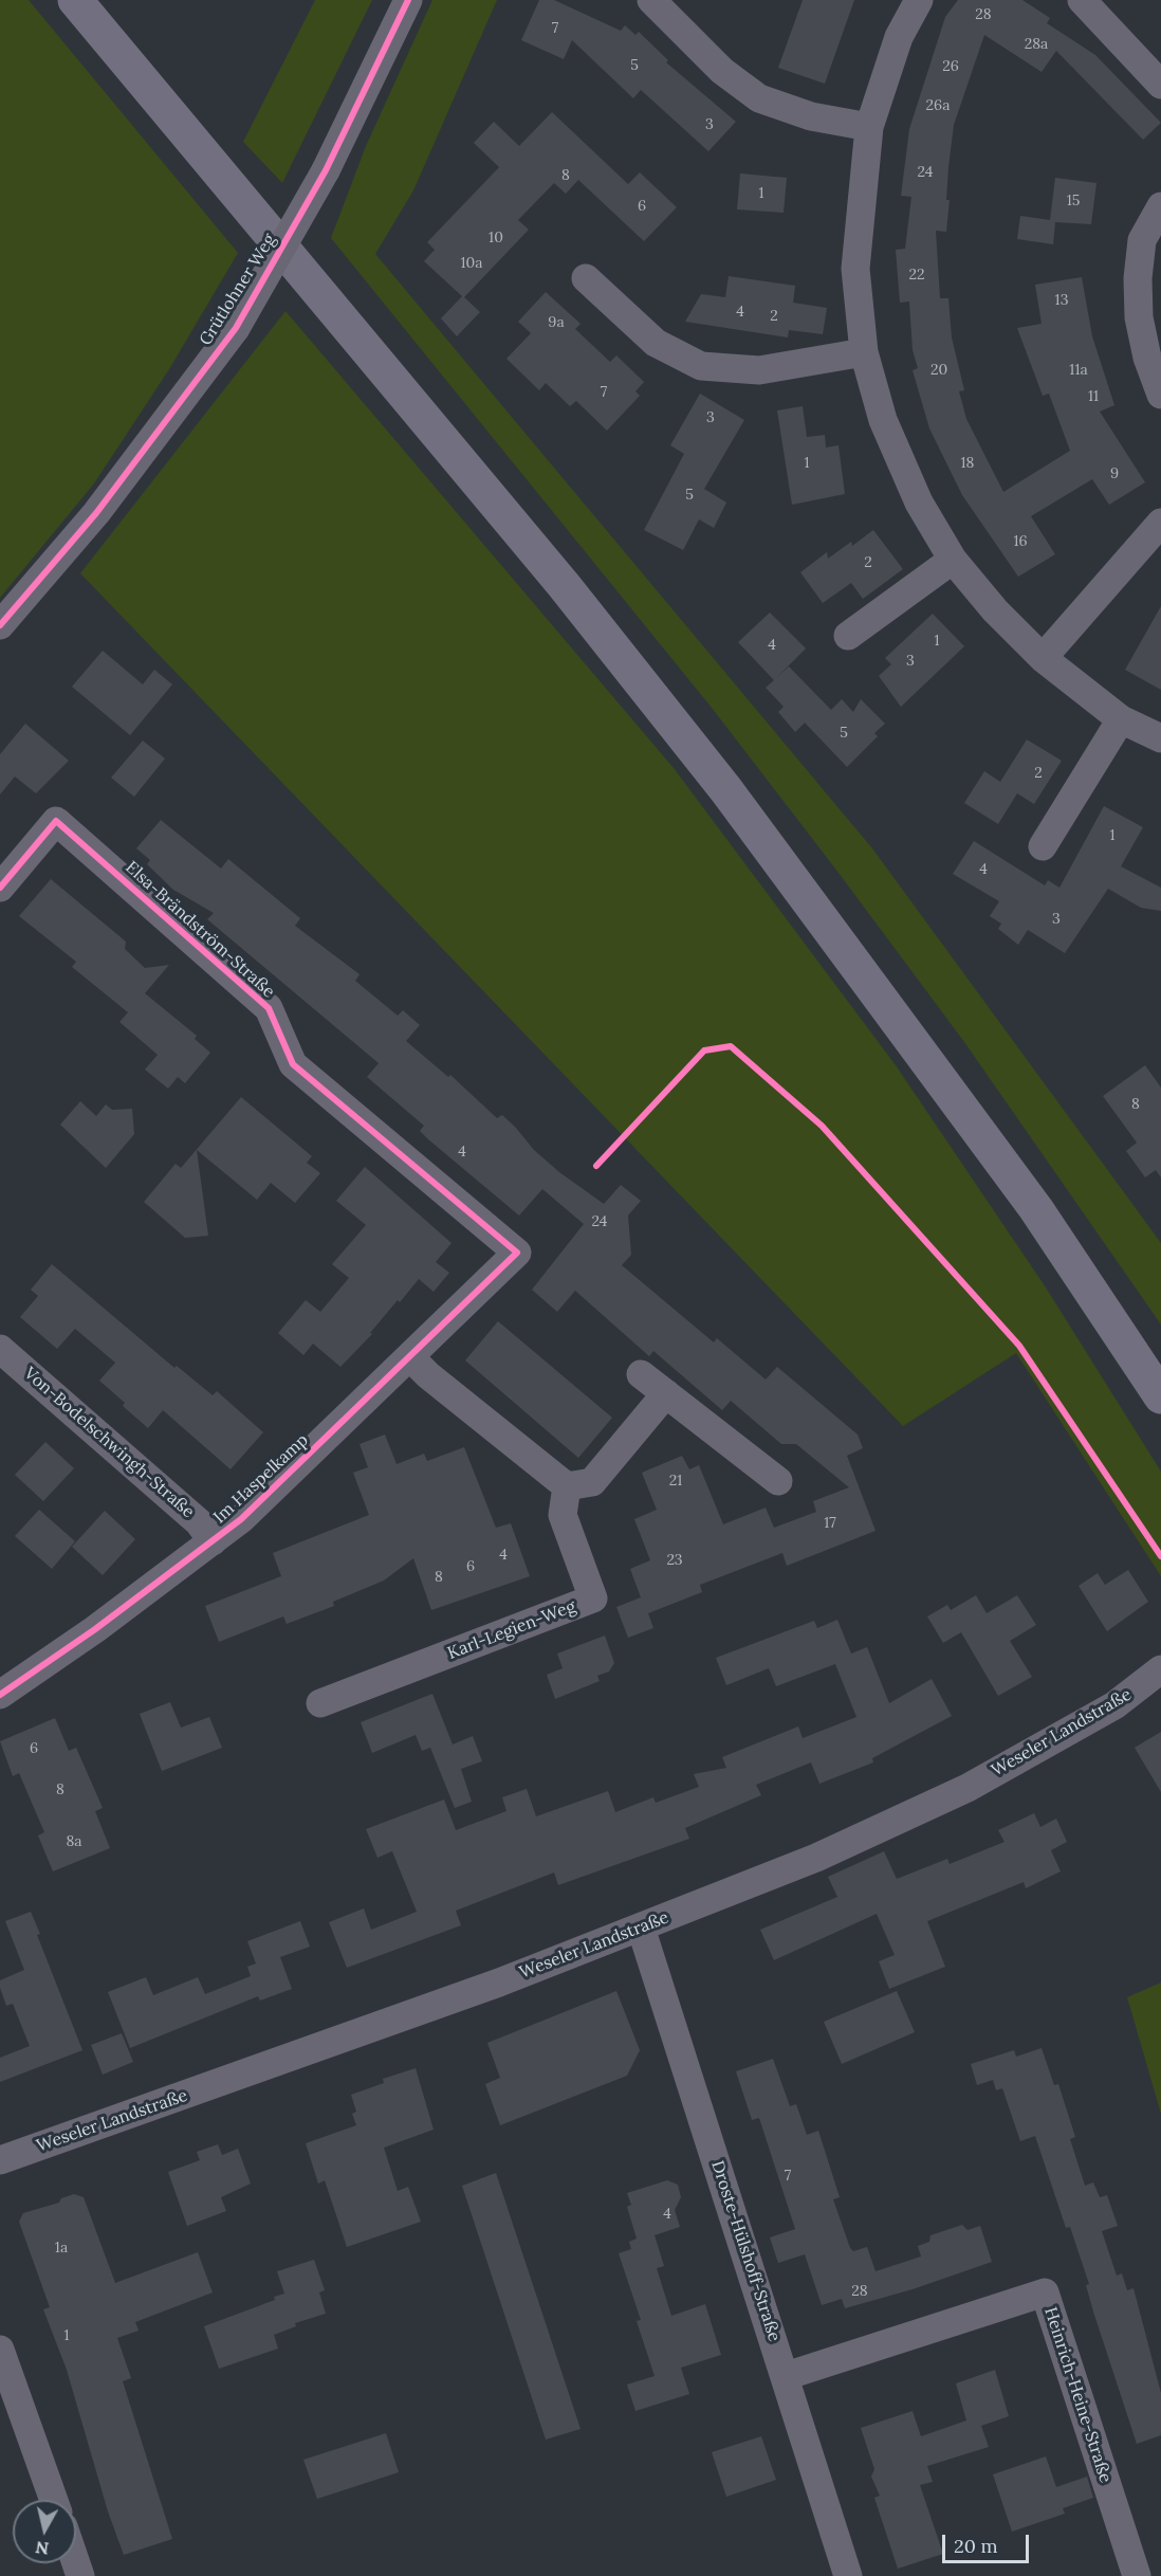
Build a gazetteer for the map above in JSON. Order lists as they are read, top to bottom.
{
  "streets": {
    "street": [
      "Grütlohner Weg",
      "Elsa-Brändström-Straße",
      "Von-Bodelschwingh-Straße",
      "Im Haspelkamp",
      "Karl-Legien-Weg",
      "Weseler Landstraße",
      "Droste-Hülshoff-Straße",
      "Heinrich-Heine-Straße"
    ]
  },
  "crossings": [
    ["Elsa-Brändström-Straße", "Im Haspelkamp"],
    ["Von-Bodelschwingh-Straße", "Im Haspelkamp"],
    ["Weseler Landstraße", "Droste-Hülshoff-Straße"],
    ["Droste-Hülshoff-Straße", "Heinrich-Heine-Straße"]
  ],
  "house_numbers": [
    "28",
    "7",
    "28a",
    "5",
    "26",
    "26a",
    "3",
    "24",
    "8",
    "1",
    "15",
    "6",
    "10",
    "10a",
    "22",
    "13",
    "4",
    "2",
    "9a",
    "20",
    "11a",
    "7",
    "11",
    "3",
    "1",
    "18",
    "9",
    "5",
    "16",
    "2",
    "1",
    "4",
    "3",
    "5",
    "2",
    "1",
    "4",
    "3",
    "8",
    "4",
    "24",
    "21",
    "17",
    "4",
    "23",
    "6",
    "8",
    "6",
    "8",
    "8a",
    "7",
    "4",
    "1a",
    "28",
    "1"
  ],
  "scale_bar": "20 m",
  "north": "bottom"
}
